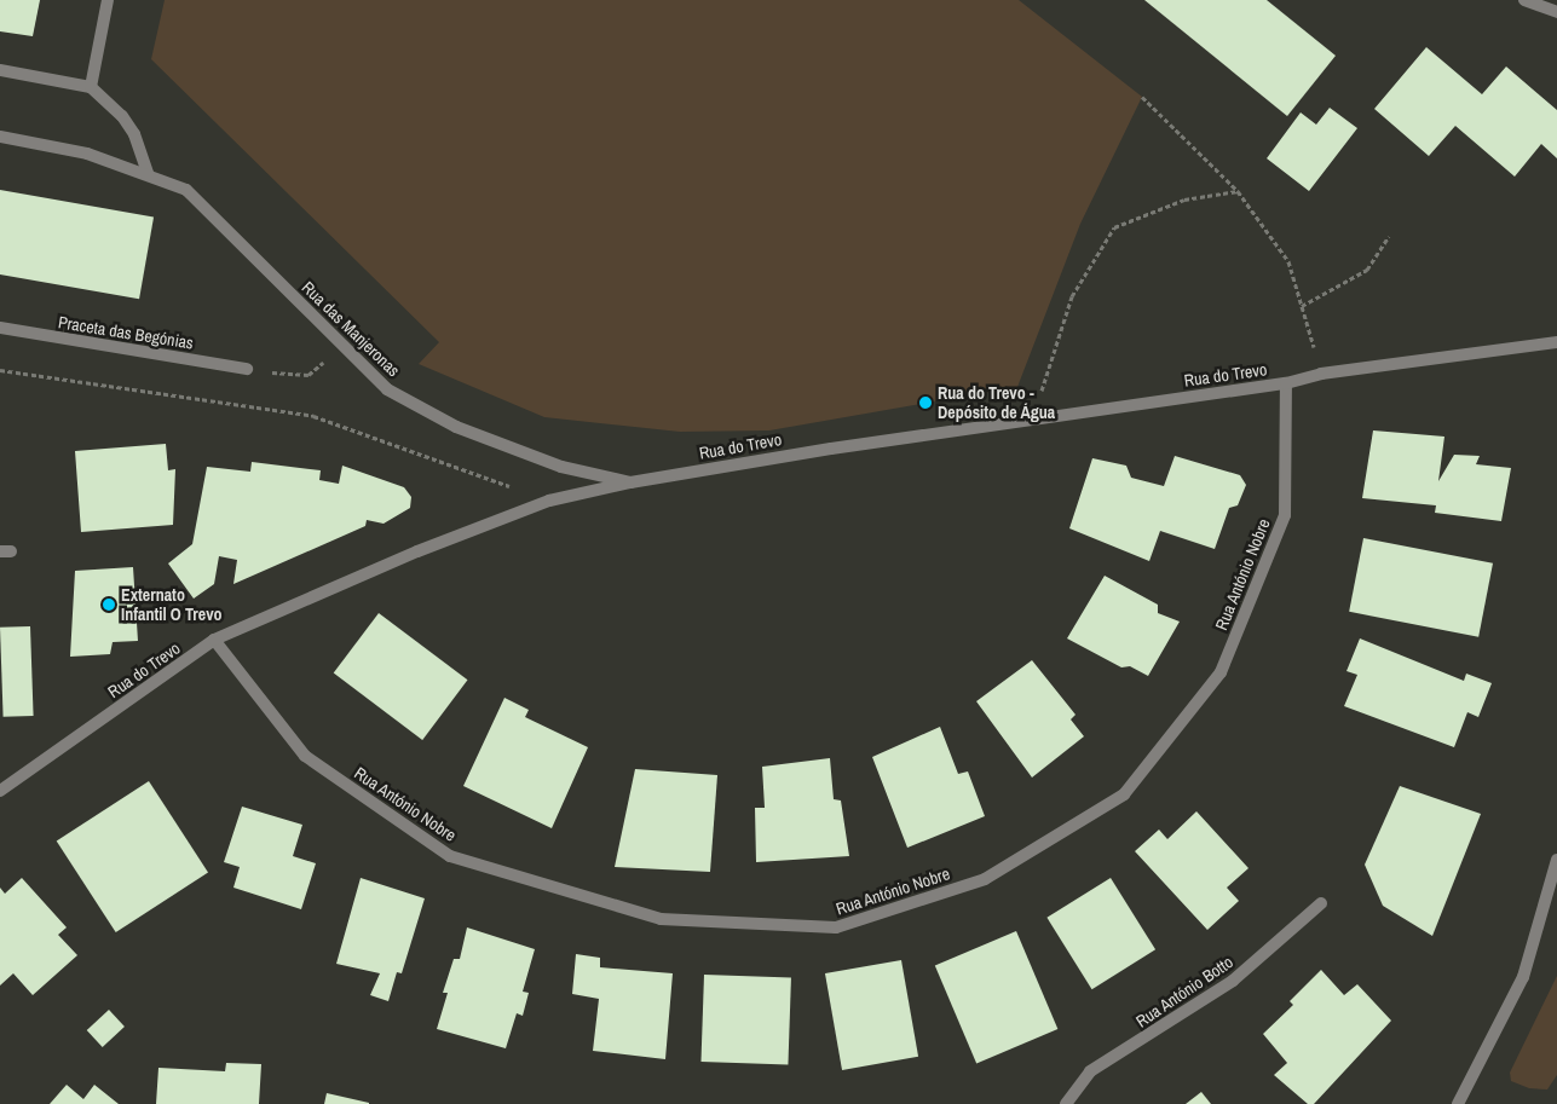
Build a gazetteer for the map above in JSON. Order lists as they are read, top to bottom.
{
  "streets": {
    "street": [
      "Rua das Manjeronas",
      "Praceta das Begónias",
      "Rua do Trevo",
      "Rua António Nobre",
      "Rua António Botto"
    ]
  },
  "crossings": [
    ["Rua das Manjeronas", "Rua do Trevo"],
    ["Rua do Trevo", "Rua António Nobre"]
  ],
  "places": ["Rua do Trevo - Depósito de Água", "Externato Infantil O Trevo"]
}
